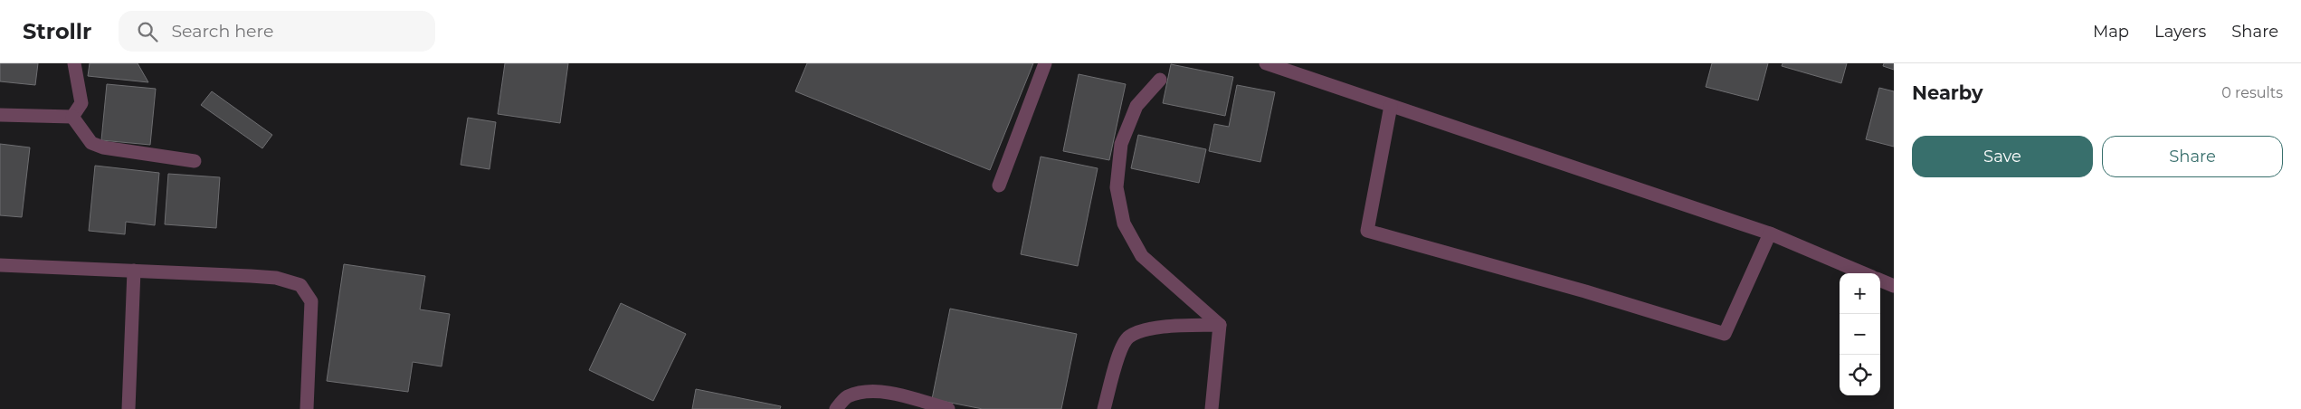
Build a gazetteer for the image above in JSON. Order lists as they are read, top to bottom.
{
  "page": {
    "header": "Strollr",
    "search": "Search here",
    "nav": ["Map", "Layers", "Share"],
    "heading": ["Nearby", "0 results"],
    "buttons": ["Save", "Share"],
    "map_buttons": ["+", "−"]
  }
}
